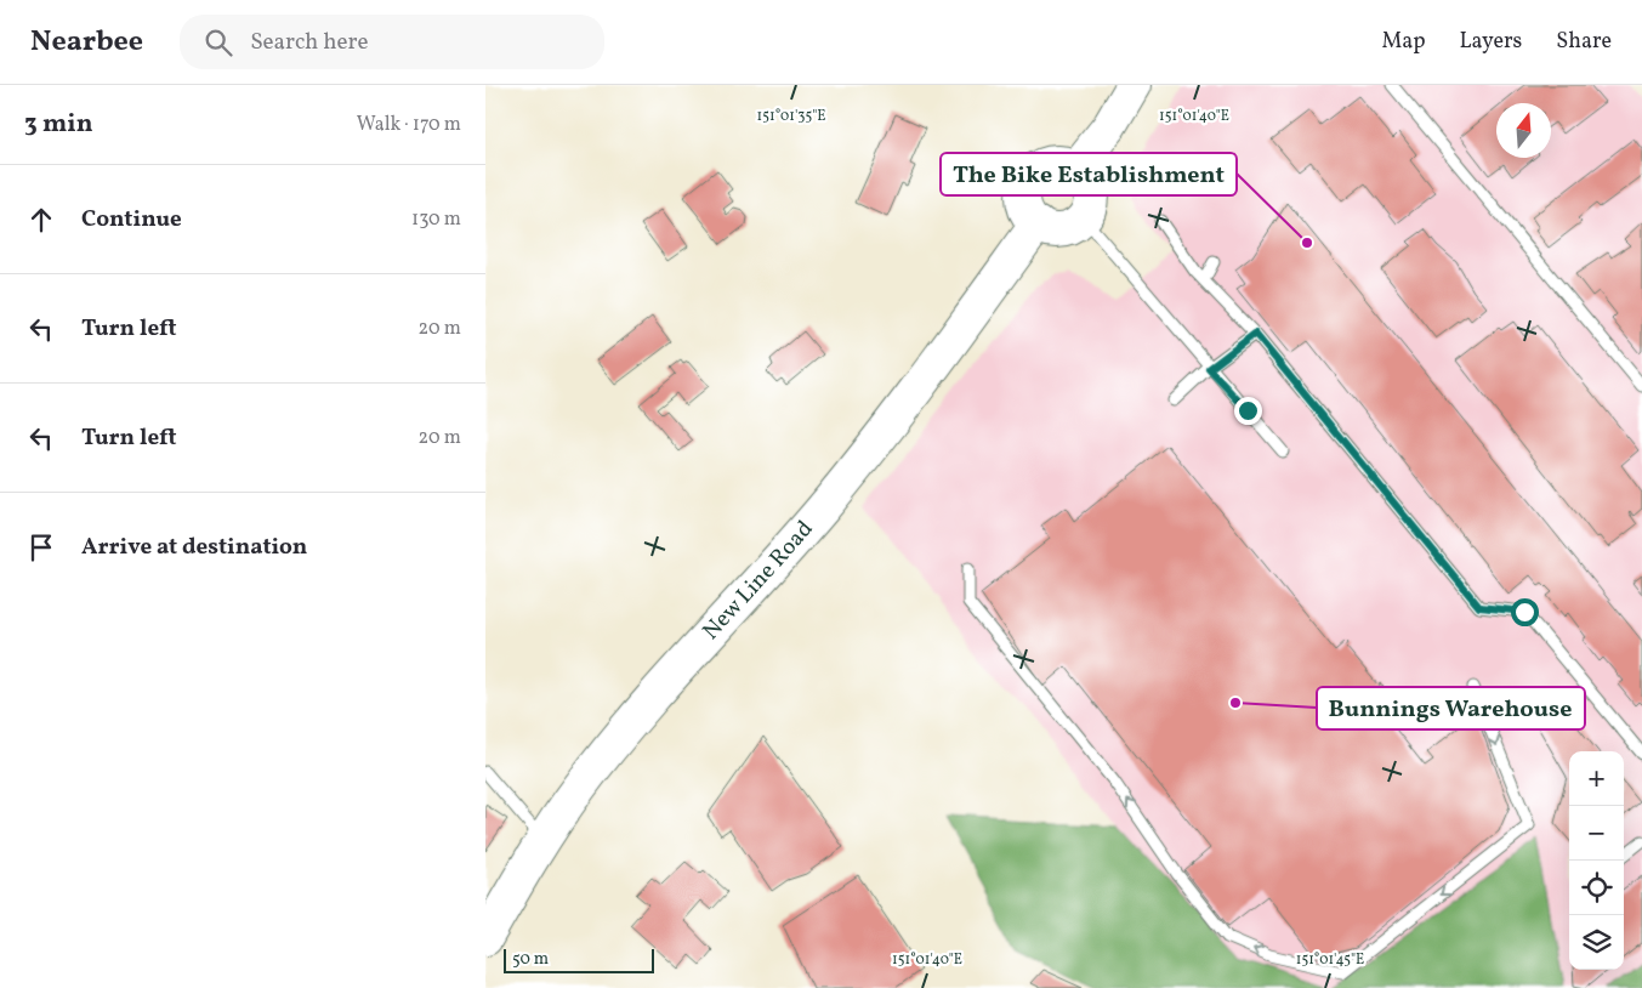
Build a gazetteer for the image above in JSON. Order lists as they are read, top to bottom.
{
  "streets": {
    "main road": ["New Line Road"]
  },
  "places": ["The Bike Establishment", "Bunnings Warehouse"],
  "scale_bar": "50 m",
  "north": "top",
  "page": {
    "header": "Nearbee",
    "search": "Search here",
    "nav": ["Map", "Layers", "Share"],
    "heading": ["3 min", "Walk · 170 m"],
    "list": [
      ["Continue", "130 m"],
      ["Turn left", "20 m"],
      ["Turn left", "20 m"],
      "Arrive at destination"
    ],
    "map_buttons": ["+", "−"],
    "scale": "50 m"
  },
  "coordinates": ["151°01'35\"E", "151°01'40\"E", "151°01'45\"E"]
}
